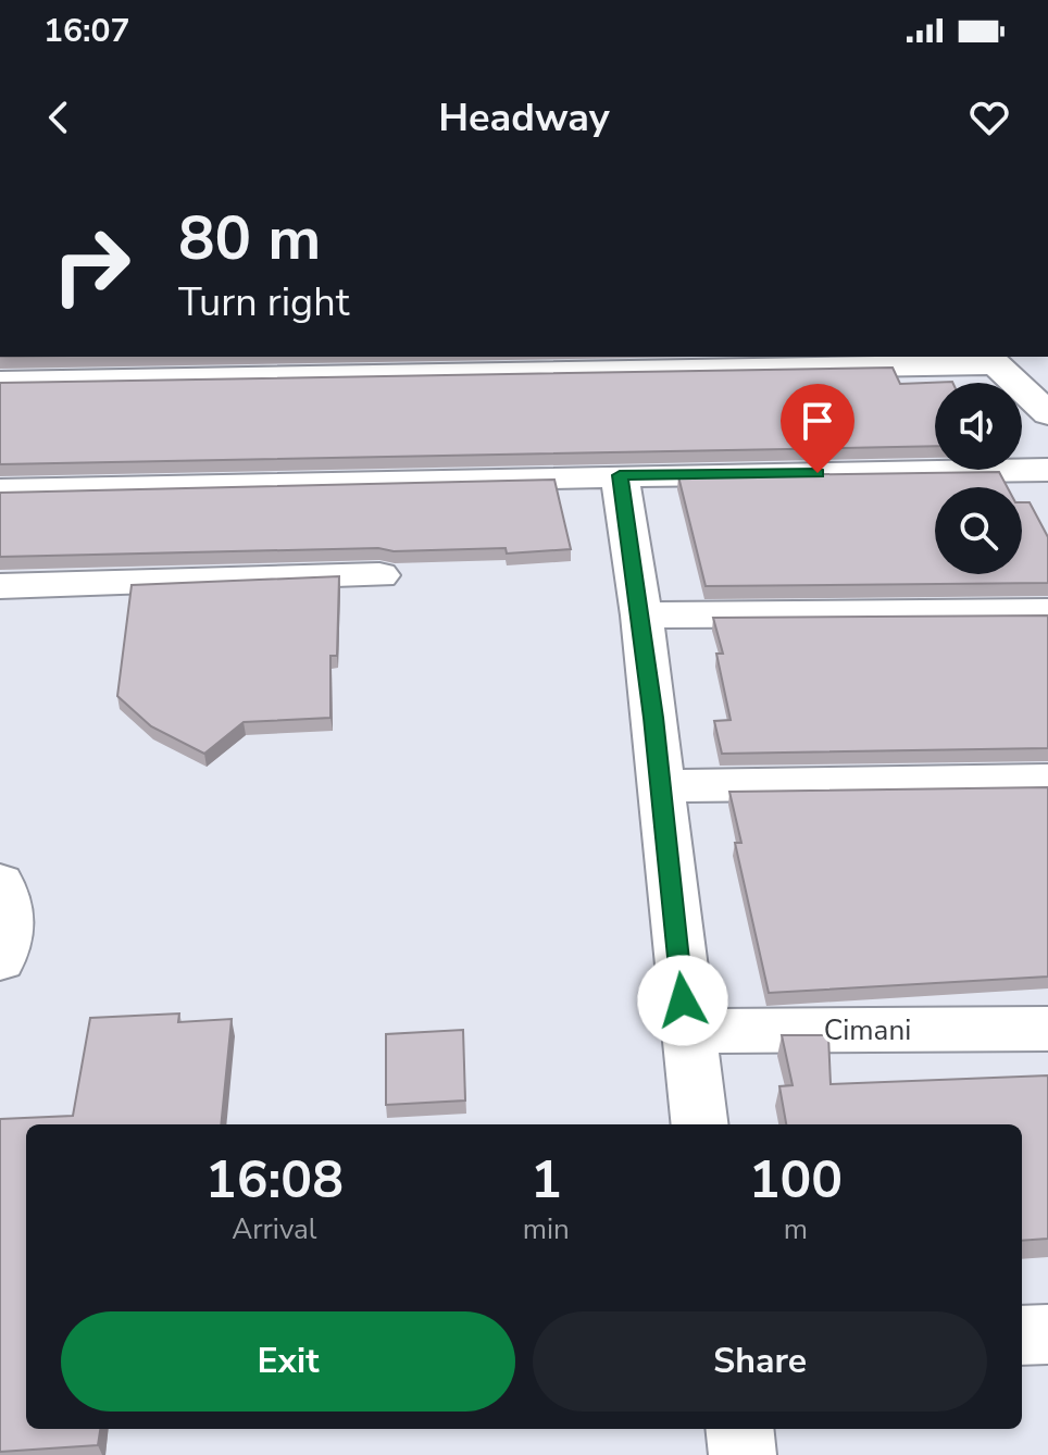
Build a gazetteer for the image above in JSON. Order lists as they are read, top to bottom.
{
  "streets": {
    "street": ["Cimani"]
  },
  "page": {
    "status": "16:07",
    "header": "Headway",
    "turn": ["80 m", "Turn right"],
    "eta": [
      "16:08",
      "Arrival",
      "1",
      "min",
      "100",
      "m"
    ],
    "buttons": ["Exit", "Share"]
  }
}
